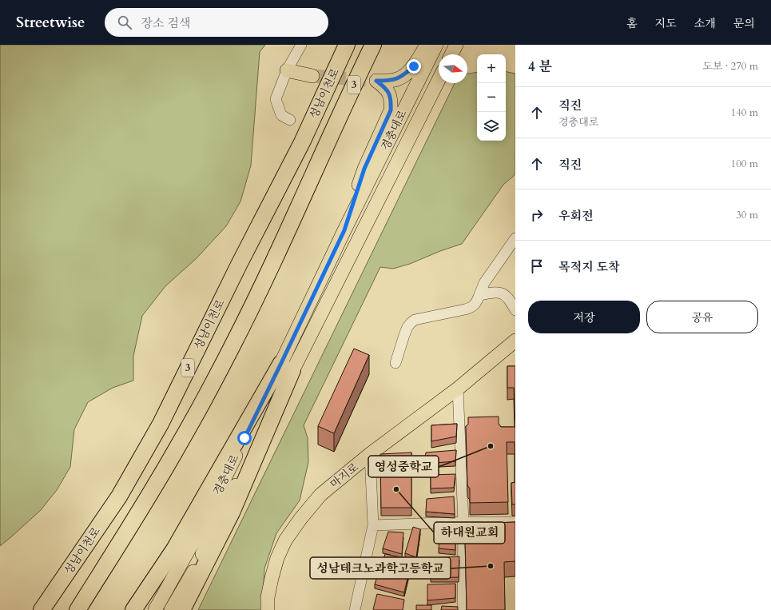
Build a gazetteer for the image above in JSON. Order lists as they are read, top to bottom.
{
  "streets": {
    "highway": ["3", "성남이천로"],
    "main road": ["경충대로", "마지로"]
  },
  "places": ["영성중학교", "하대원교회", "성남테크노과학고등학교"],
  "north": "right",
  "page": {
    "header": "Streetwise",
    "search": "장소 검색",
    "nav": [
      "홈",
      "지도",
      "소개",
      "문의"
    ],
    "heading": ["4 분", "도보 · 270 m"],
    "map_buttons": ["+", "−"],
    "list": [
      ["직진", "경충대로", "140 m"],
      ["직진", "100 m"],
      ["우회전", "30 m"],
      "목적지 도착"
    ],
    "buttons": ["저장", "공유"]
  }
}
